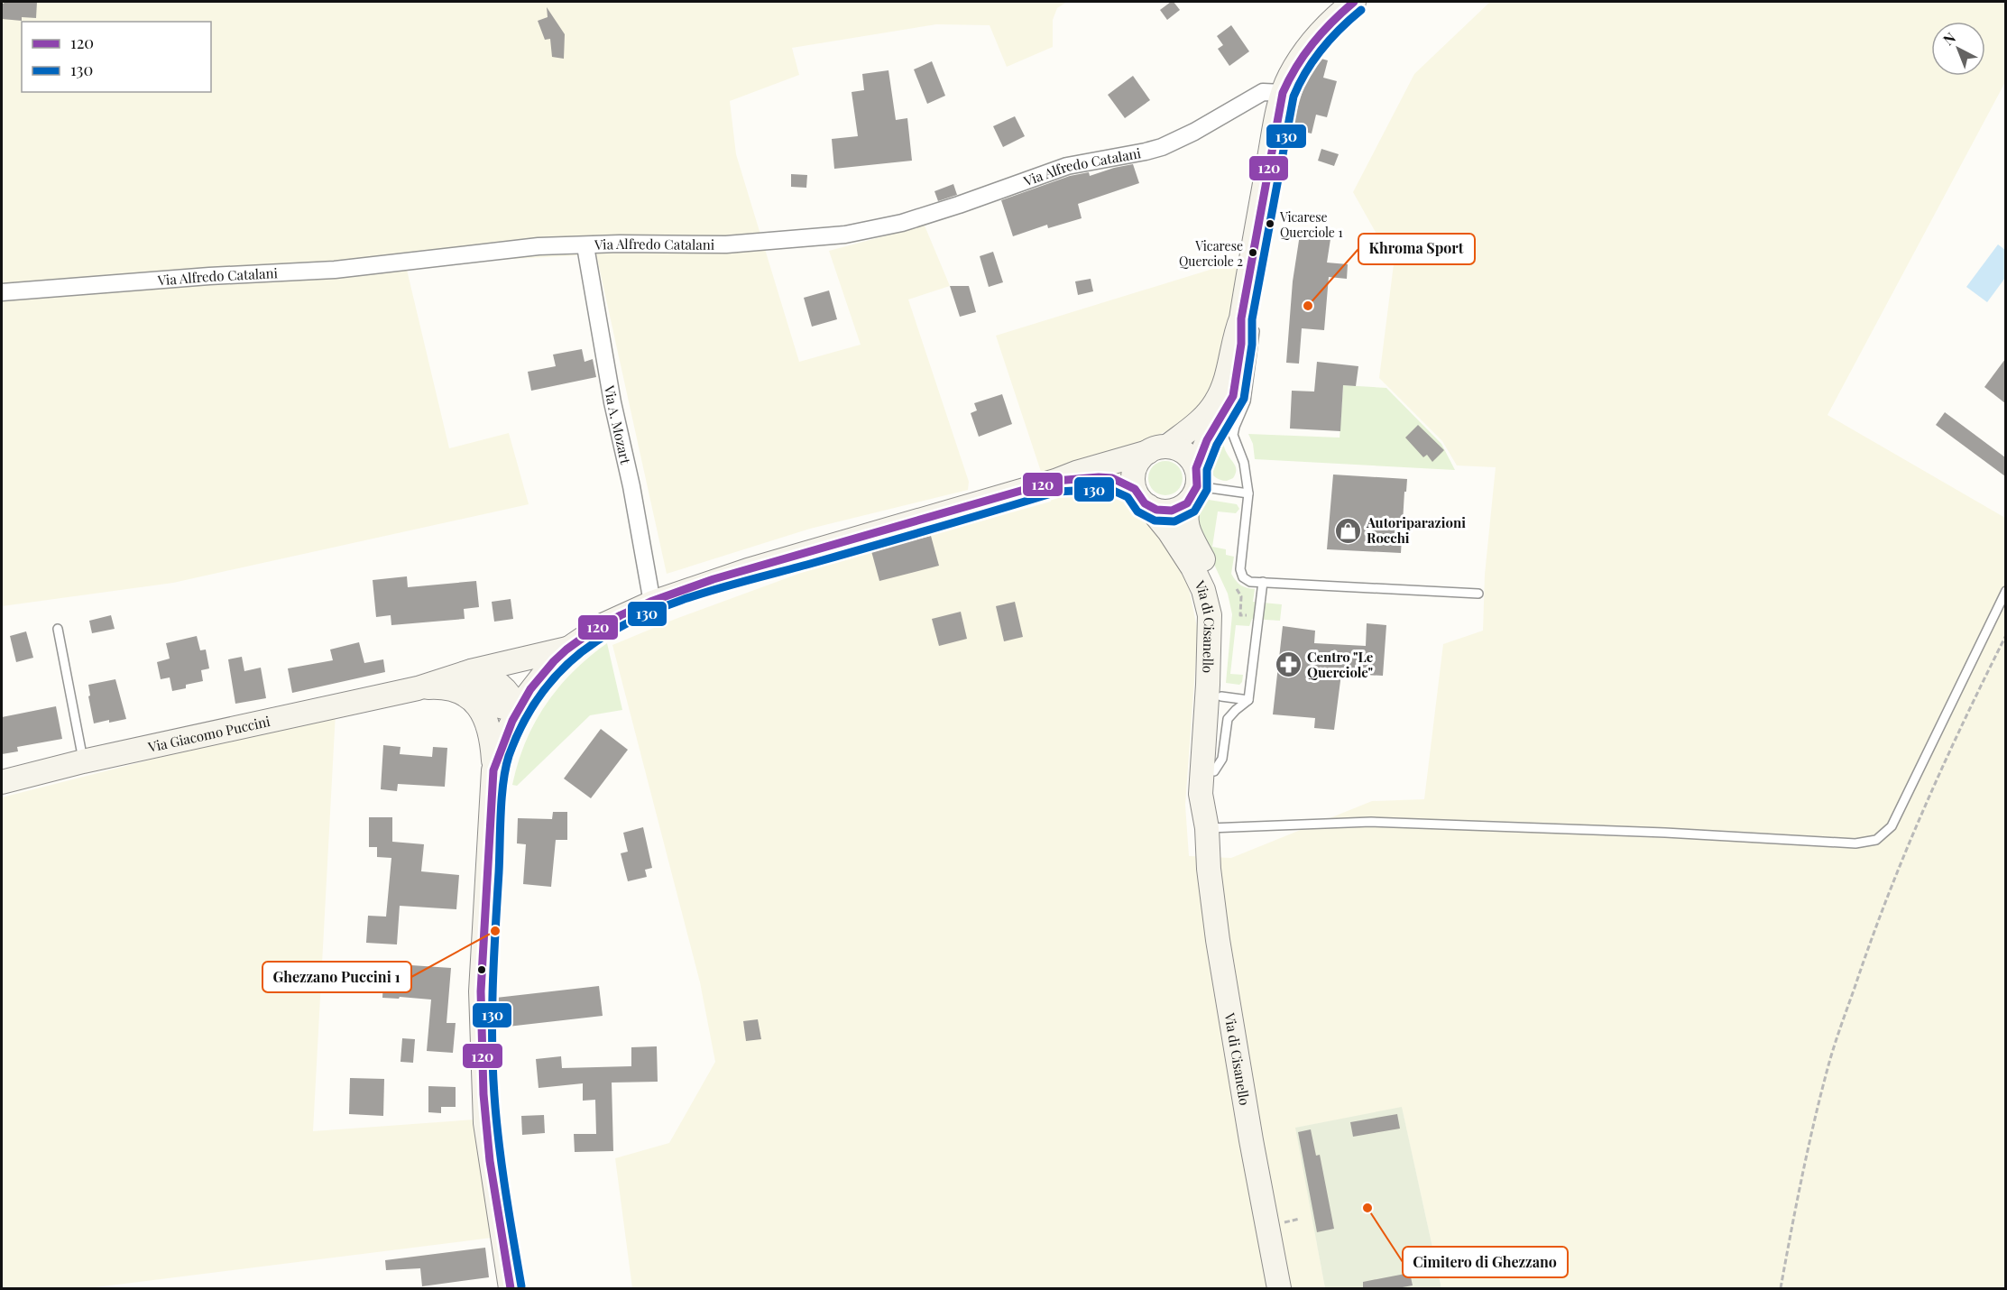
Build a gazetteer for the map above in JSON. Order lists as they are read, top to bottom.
{
  "streets": {
    "main road": ["Via di Cisanello", "Via Giacomo Puccini"],
    "street": ["Via Alfredo Catalani", "Via A. Mozart"]
  },
  "crossings": [
    ["Via Alfredo Catalani", "Via A. Mozart"]
  ],
  "places": {
    "other": [
      "Vicarese Querciole 1",
      "Vicarese Querciole 2",
      "Khroma Sport",
      "Ghezzano Puccini 1",
      "Cimitero di Ghezzano"
    ],
    "shop": ["Autoriparazioni Rocchi"],
    "pharmacy": ["Centro \"Le Querciole\""]
  },
  "lines": ["transit line 120", "transit line 130"],
  "legend": ["120", "130"],
  "north": "top left"
}
